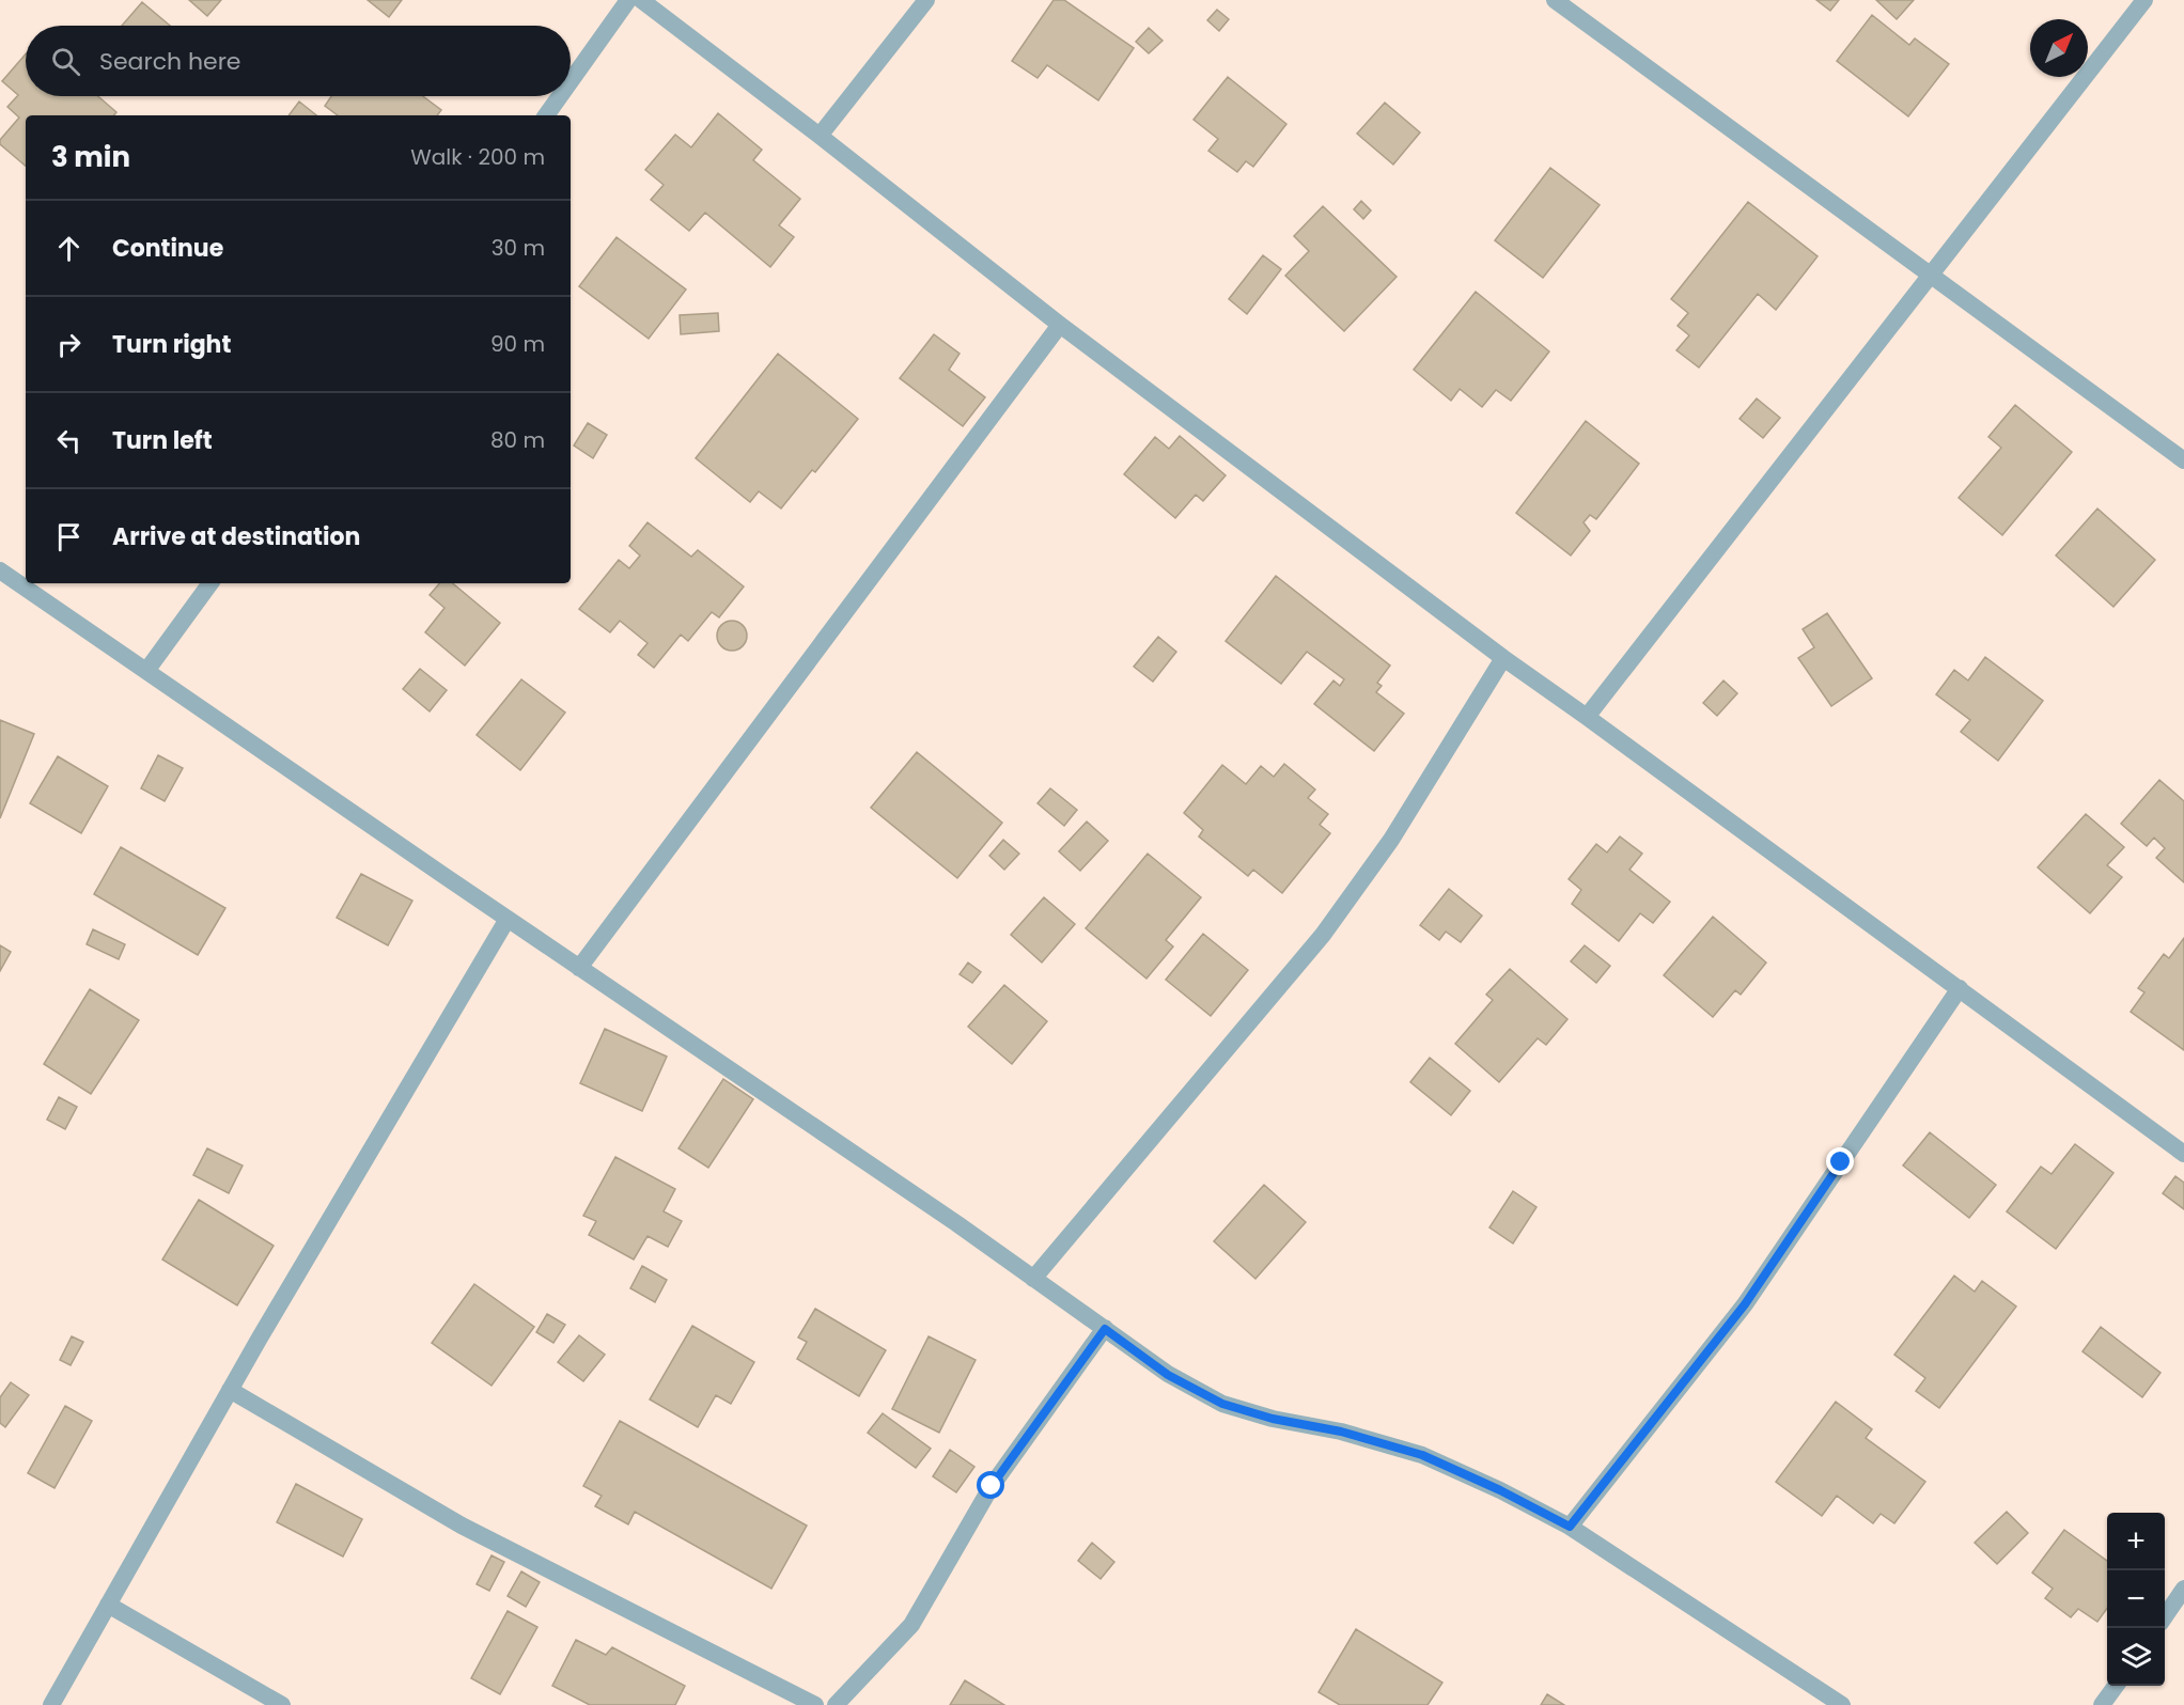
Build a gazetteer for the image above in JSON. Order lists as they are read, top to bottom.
{
  "north": "top right",
  "page": {
    "search": "Search here",
    "heading": ["3 min", "Walk · 200 m"],
    "list": [
      ["Continue", "30 m"],
      ["Turn right", "90 m"],
      ["Turn left", "80 m"],
      "Arrive at destination"
    ],
    "map_buttons": ["+", "−"]
  }
}
